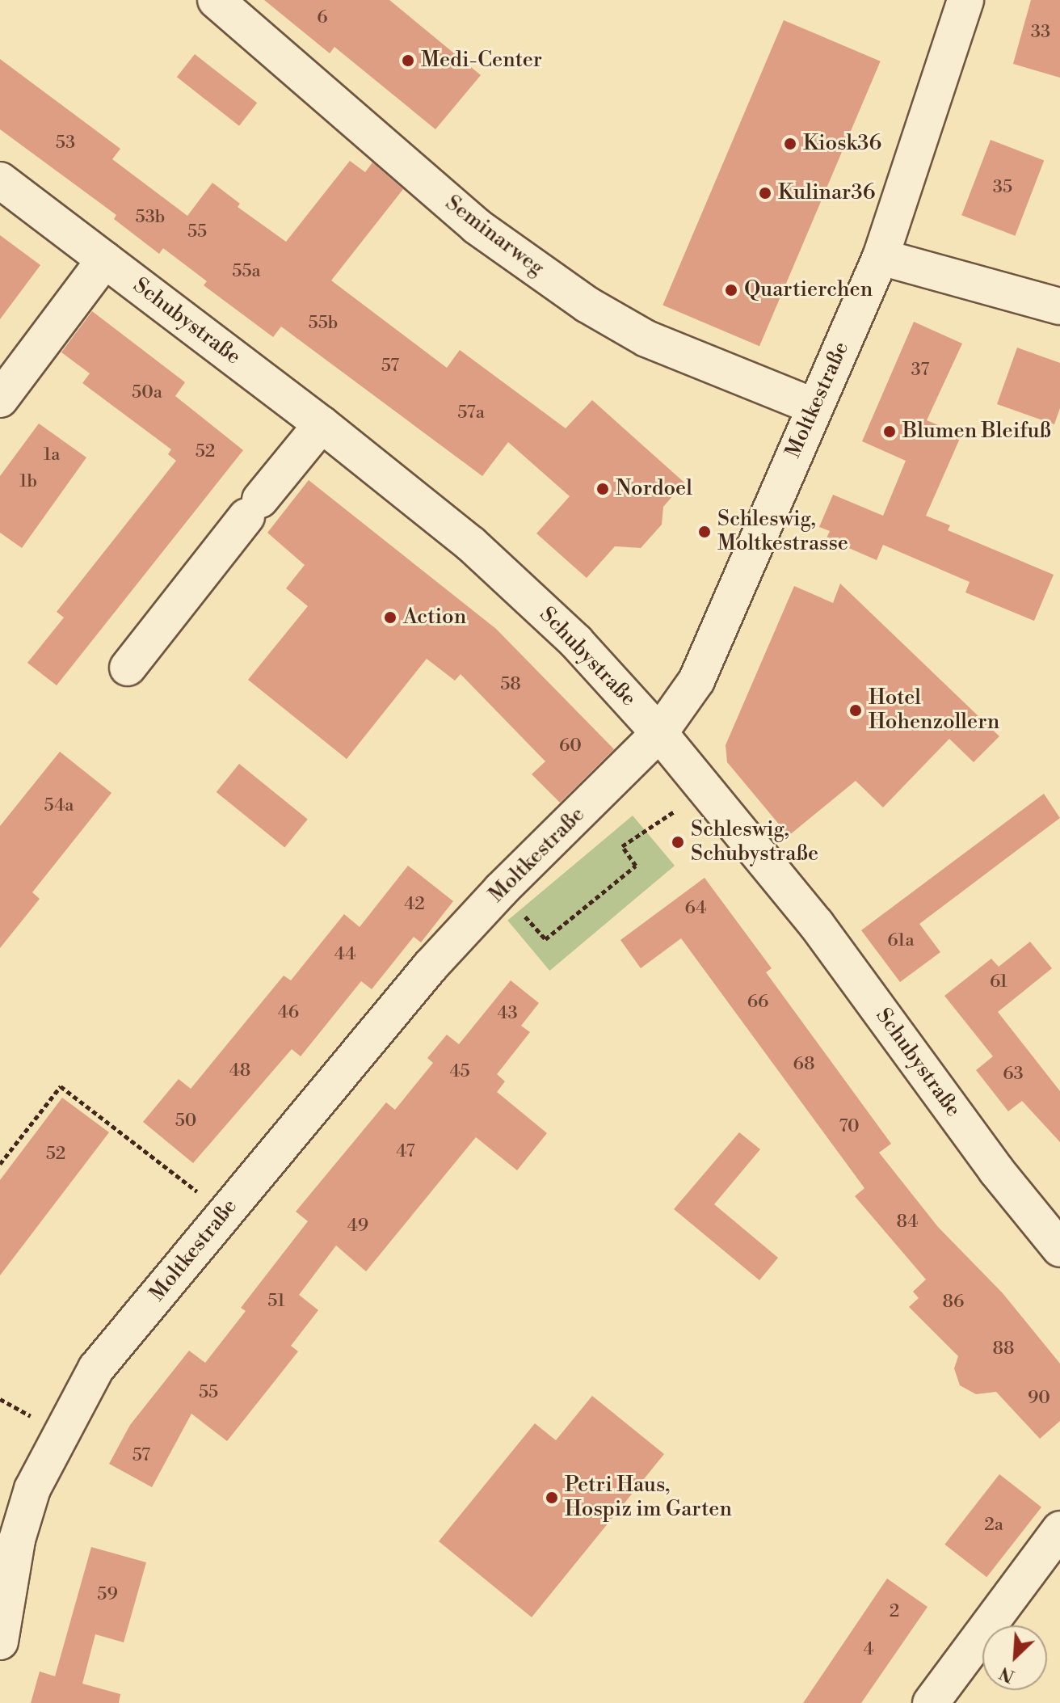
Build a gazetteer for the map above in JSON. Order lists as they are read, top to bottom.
{
  "streets": {
    "street": ["Seminarweg", "Schubystraße", "Moltkestraße"]
  },
  "crossings": [
    ["Seminarweg", "Moltkestraße"],
    ["Schubystraße", "Moltkestraße"]
  ],
  "places": [
    "Medi-Center",
    "Kiosk36",
    "Kulinar36",
    "Quartierchen",
    "Blumen Bleifuß",
    "Nordoel",
    "Schleswig, Moltkestrasse",
    "Action",
    "Hotel Hohenzollern",
    "Schleswig, Schubystraße",
    "Petri Haus, Hospiz im Garten"
  ],
  "house_numbers": [
    "6",
    "33",
    "53",
    "35",
    "53b",
    "55",
    "55a",
    "55b",
    "57",
    "37",
    "50a",
    "57a",
    "52",
    "1a",
    "1b",
    "58",
    "60",
    "54a",
    "42",
    "64",
    "61a",
    "44",
    "61",
    "66",
    "46",
    "43",
    "68",
    "48",
    "45",
    "63",
    "50",
    "70",
    "47",
    "52",
    "84",
    "49",
    "51",
    "86",
    "88",
    "55",
    "90",
    "57",
    "2a",
    "59",
    "2",
    "4"
  ],
  "north": "bottom left"
}
